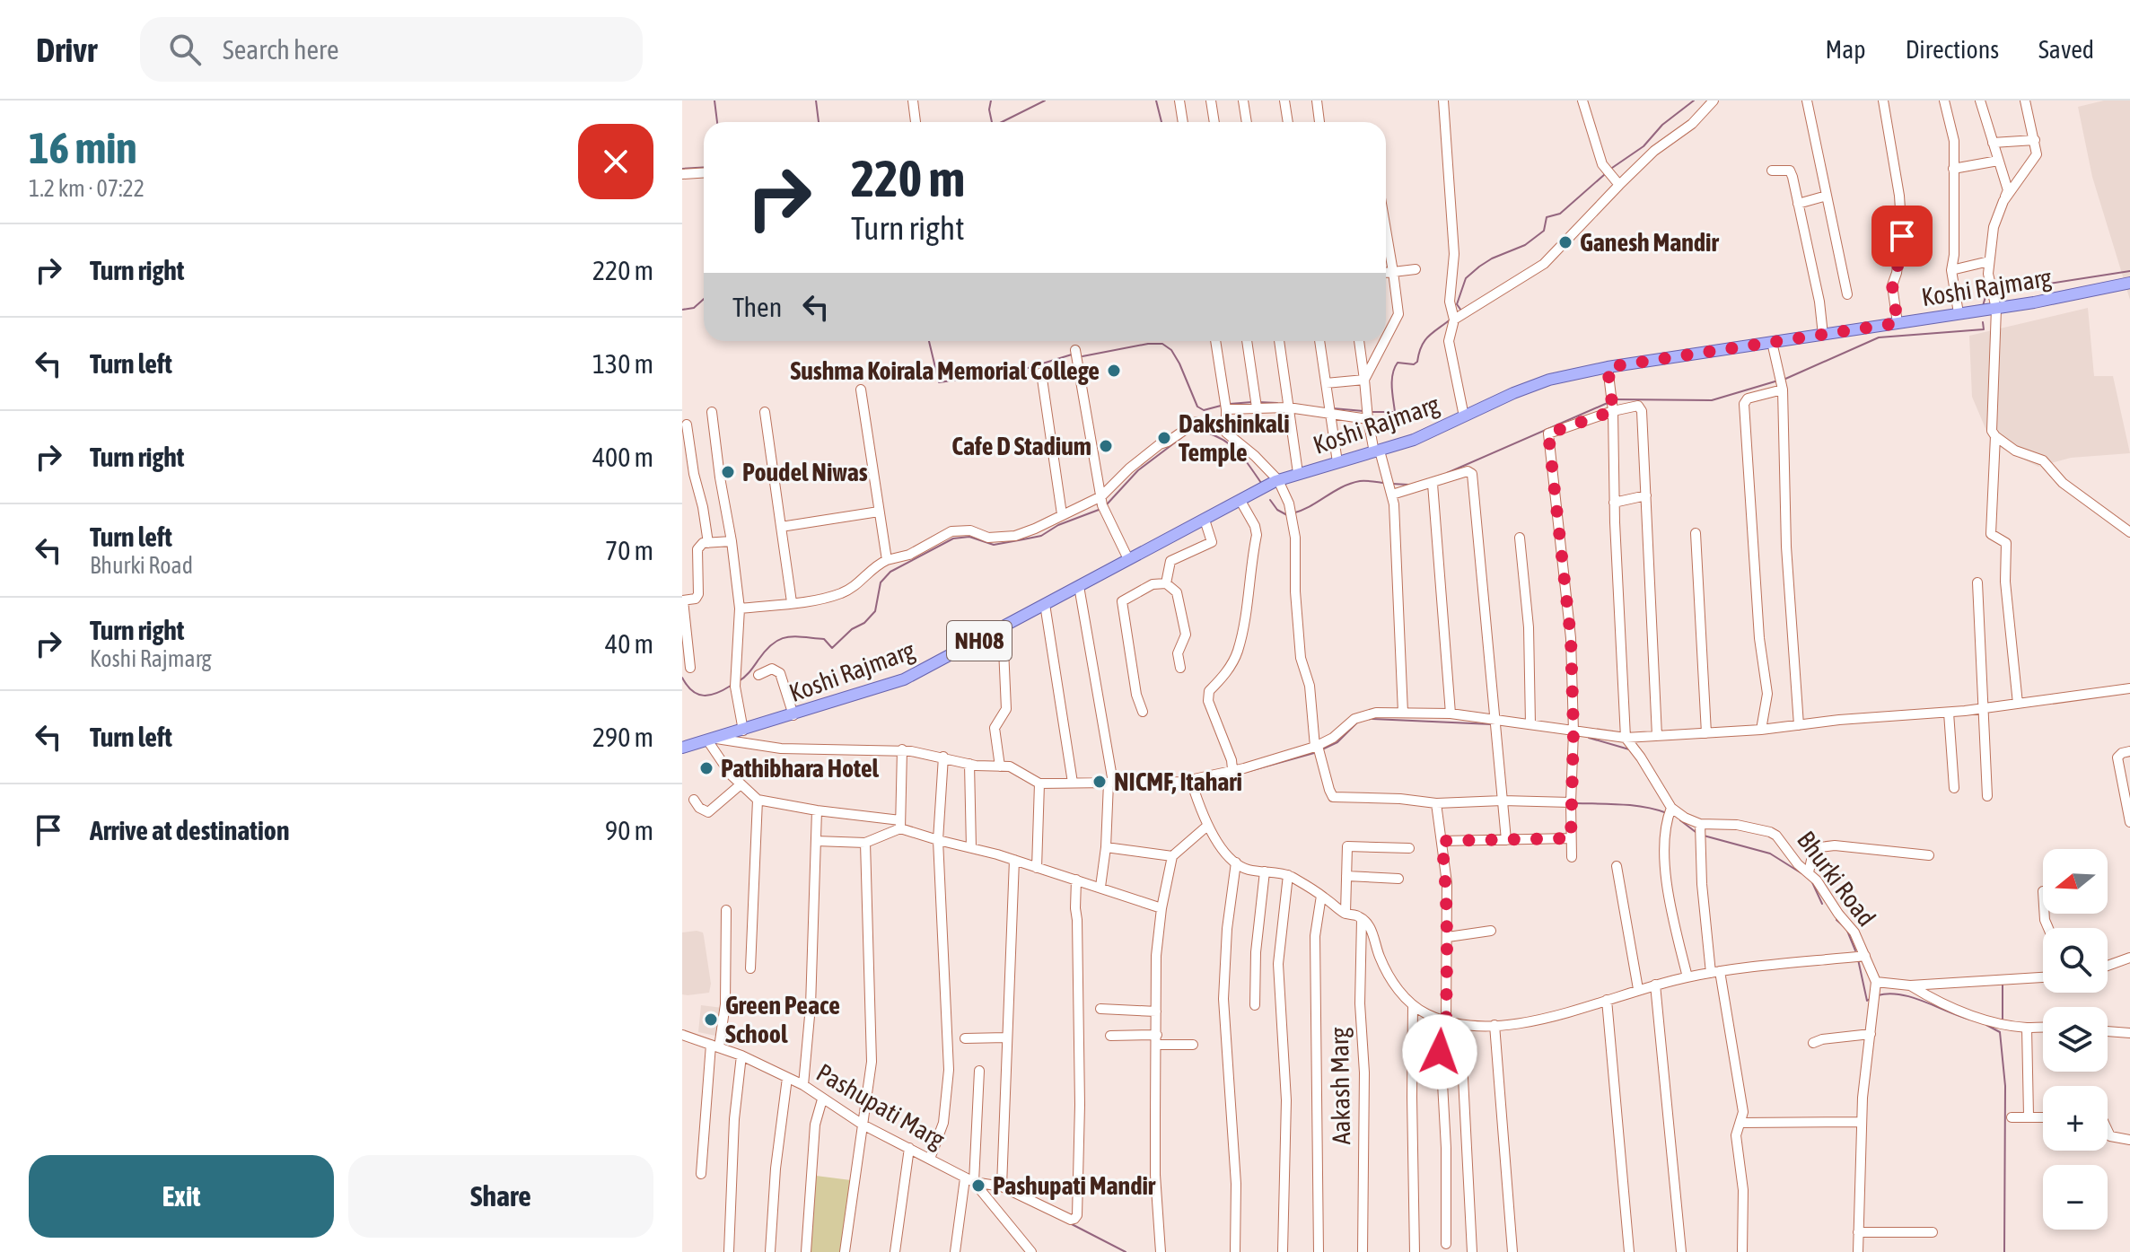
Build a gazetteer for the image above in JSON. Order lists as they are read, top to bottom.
{
  "streets": {
    "main road": ["Koshi Rajmarg", "NH08"],
    "street": ["Bhurki Road", "Aakash Marg", "Pashupati Marg"]
  },
  "places": [
    "Ganesh Mandir",
    "Sushma Koirala Memorial College",
    "Dakshinkali Temple",
    "Cafe D Stadium",
    "Poudel Niwas",
    "Pathibhara Hotel",
    "NICMF, Itahari",
    "Green Peace School",
    "Pashupati Mandir"
  ],
  "north": "left",
  "page": {
    "header": "Drivr",
    "search": "Search here",
    "nav": ["Map", "Directions", "Saved"],
    "heading": ["16 min", "1.2 km · 07:22"],
    "turn": ["220 m", "Turn right"],
    "list": [
      {
        "name": "Turn right",
        "value": "220 m"
      },
      {
        "name": "Turn left",
        "value": "130 m"
      },
      {
        "name": "Turn right",
        "value": "400 m"
      },
      {
        "name": "Turn left",
        "note": "Bhurki Road",
        "value": "70 m"
      },
      {
        "name": "Turn right",
        "note": "Koshi Rajmarg",
        "value": "40 m"
      },
      {
        "name": "Turn left",
        "value": "290 m"
      },
      {
        "name": "Arrive at destination",
        "value": "90 m"
      }
    ],
    "then": "Then",
    "map_buttons": ["+", "−"],
    "buttons": ["Exit", "Share"]
  }
}
